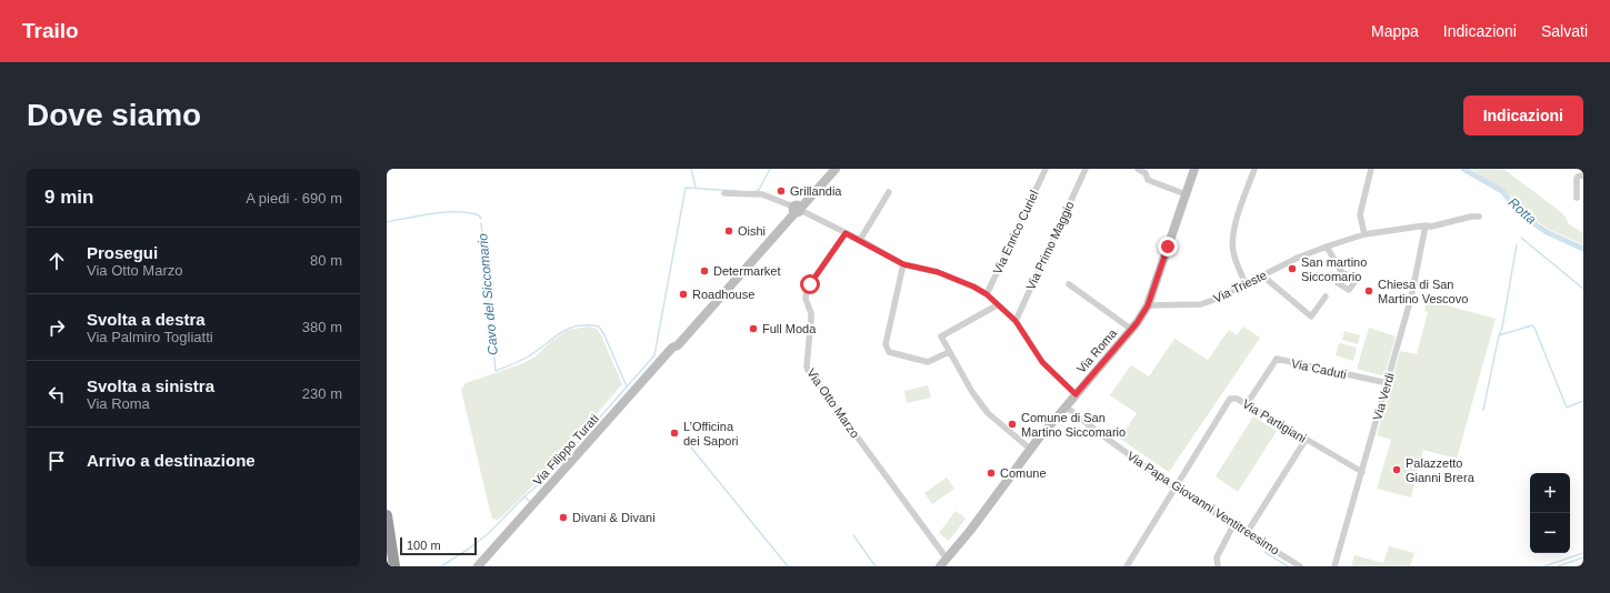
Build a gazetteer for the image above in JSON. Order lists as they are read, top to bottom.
{
  "streets": {
    "main road": ["Via Roma", "Via Filippo Turati"],
    "street": [
      "Via Enrico Curiel",
      "Via Primo Maggio",
      "Via Trieste",
      "Via Caduti",
      "Via Verdi",
      "Via Otto Marzo",
      "Via Partigiani",
      "Via Papa Giovanni Ventitreesimo"
    ]
  },
  "crossings": [
    ["Via Trieste", "Via Roma"],
    ["Via Trieste", "Via Verdi"],
    ["Via Roma", "Via Otto Marzo"],
    ["Via Roma", "Via Papa Giovanni Ventitreesimo"],
    ["Via Caduti", "Via Verdi"],
    ["Via Caduti", "Via Partigiani"],
    ["Via Verdi", "Via Partigiani"],
    ["Via Partigiani", "Via Papa Giovanni Ventitreesimo"]
  ],
  "water": ["Rotta", "Cavo del Siccomario"],
  "places": [
    "Grillandia",
    "Oishi",
    "San martino Siccomario",
    "Determarket",
    "Chiesa di San Martino Vescovo",
    "Roadhouse",
    "Full Moda",
    "Comune di San Martino Siccomario",
    "L’Officina dei Sapori",
    "Palazzetto Gianni Brera",
    "Comune",
    "Divani & Divani"
  ],
  "scale_bar": "100 m",
  "page": {
    "header": "Trailo",
    "nav": ["Mappa", "Indicazioni", "Salvati"],
    "buttons": "Indicazioni",
    "title": "Dove siamo",
    "heading": ["9 min", "A piedi · 690 m"],
    "list": [
      ["Prosegui", "Via Otto Marzo", "80 m"],
      ["Svolta a destra", "Via Palmiro Togliatti", "380 m"],
      ["Svolta a sinistra", "Via Roma", "230 m"],
      "Arrivo a destinazione"
    ],
    "map_buttons": ["+", "−"],
    "scale": "100 m"
  }
}
